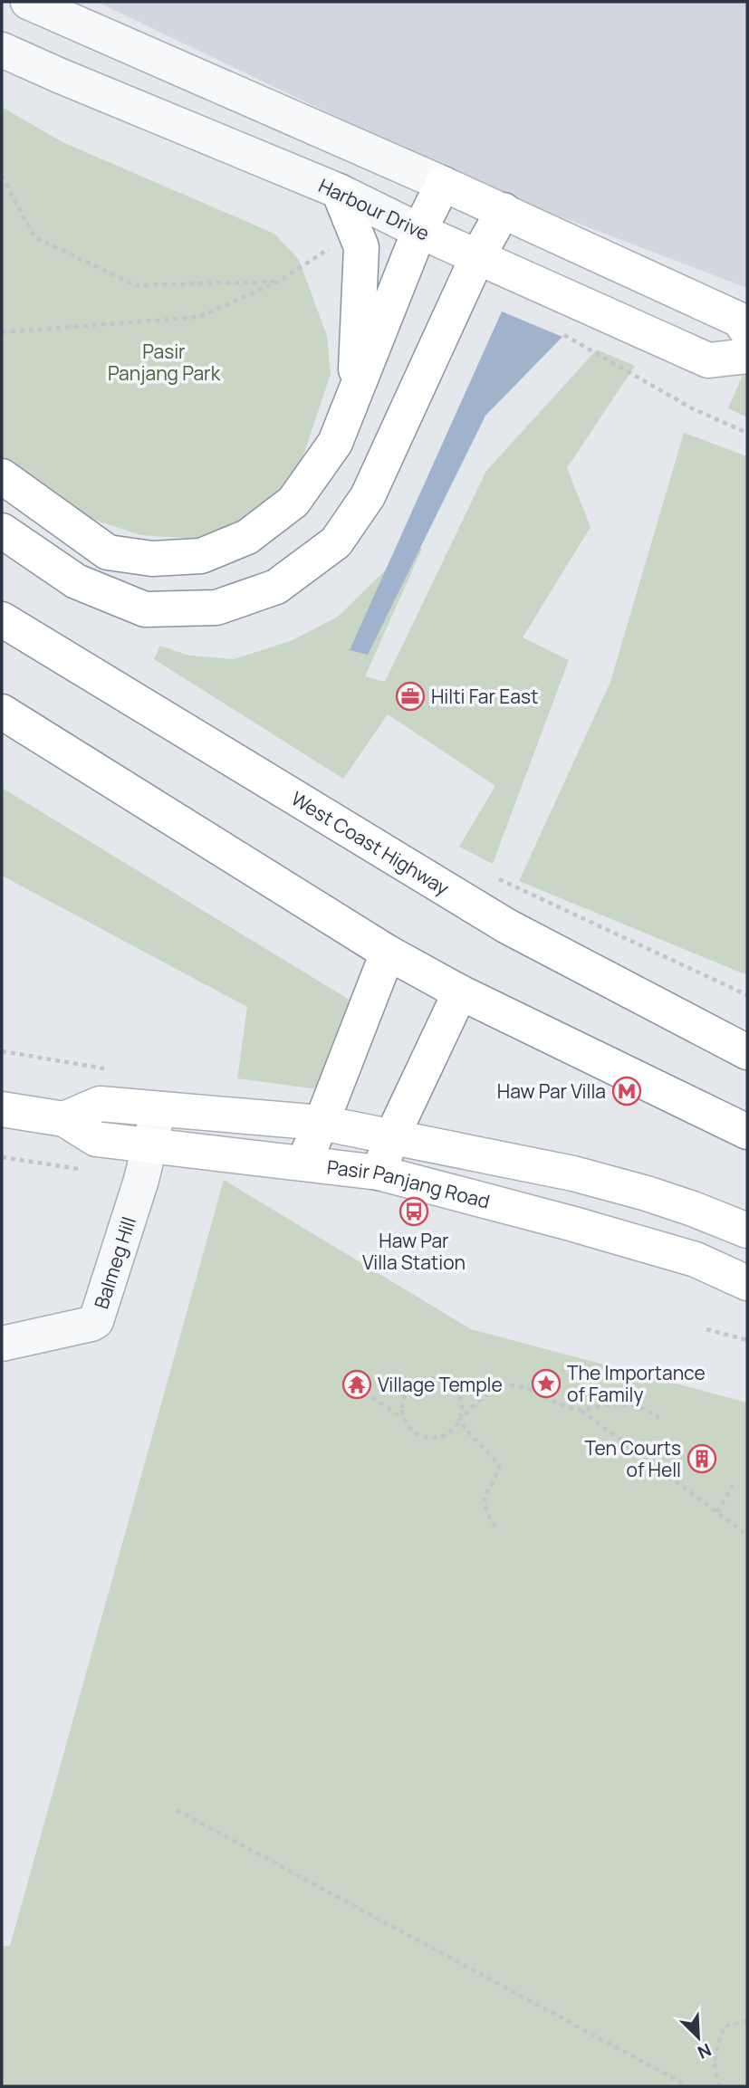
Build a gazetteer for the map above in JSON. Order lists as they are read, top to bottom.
{
  "streets": {
    "main road": ["Harbour Drive", "West Coast Highway", "Pasir Panjang Road"],
    "street": ["Balmeg Hill"]
  },
  "crossings": [
    ["Pasir Panjang Road", "Balmeg Hill"]
  ],
  "parks": ["Pasir Panjang Park"],
  "places": {
    "office": ["Hilti Far East"],
    "metro station": ["Haw Par Villa"],
    "bus stop": ["Haw Par Villa Station"],
    "place": ["The Importance of Family"],
    "temple": ["Village Temple"],
    "building": ["Ten Courts of Hell"]
  },
  "north": "bottom right"
}
